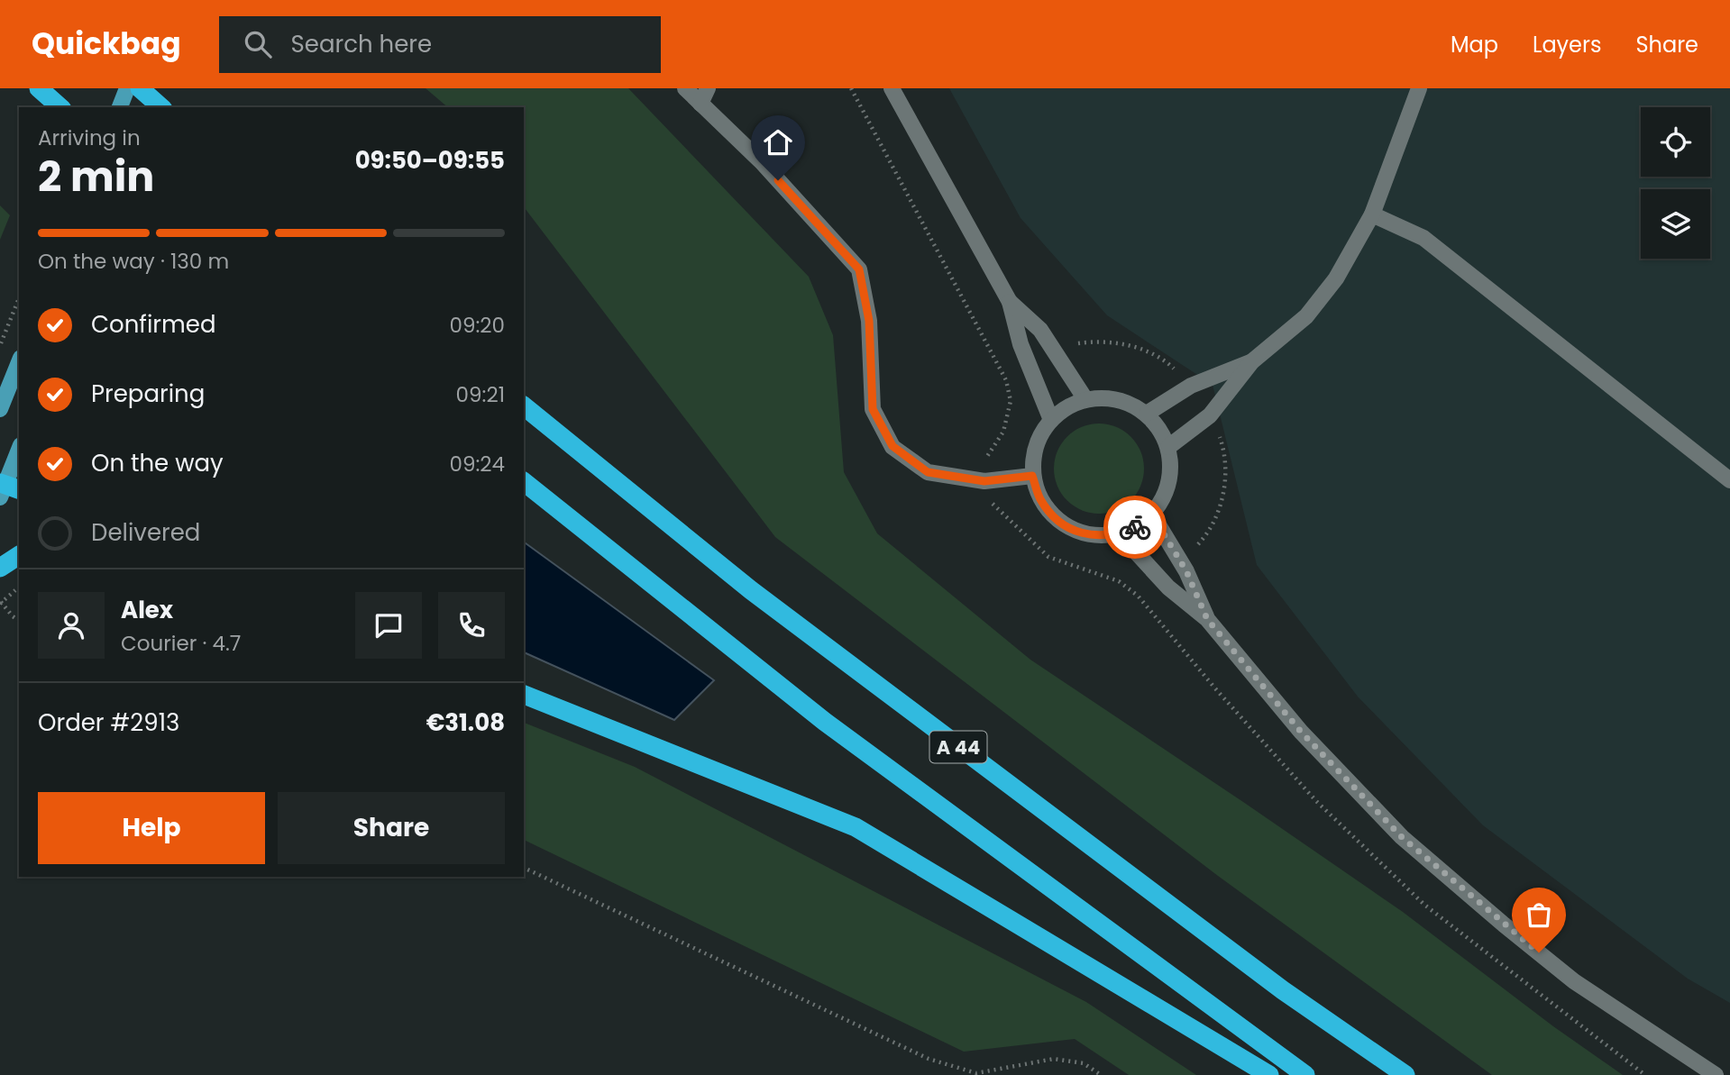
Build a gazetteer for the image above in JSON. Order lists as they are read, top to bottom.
{
  "streets": {
    "highway": ["A 44"]
  },
  "page": {
    "header": "Quickbag",
    "search": "Search here",
    "nav": ["Map", "Layers", "Share"],
    "heading": ["2 min", "Arriving in", "09:50–09:55"],
    "panel": [
      "Alex",
      "Courier · 4.7",
      "Order #2913",
      "€31.08"
    ],
    "bar": "On the way · 130 m",
    "list": [
      ["Confirmed", "09:20"],
      ["Preparing", "09:21"],
      ["On the way", "09:24"],
      "Delivered"
    ],
    "buttons": ["Help", "Share"]
  }
}
